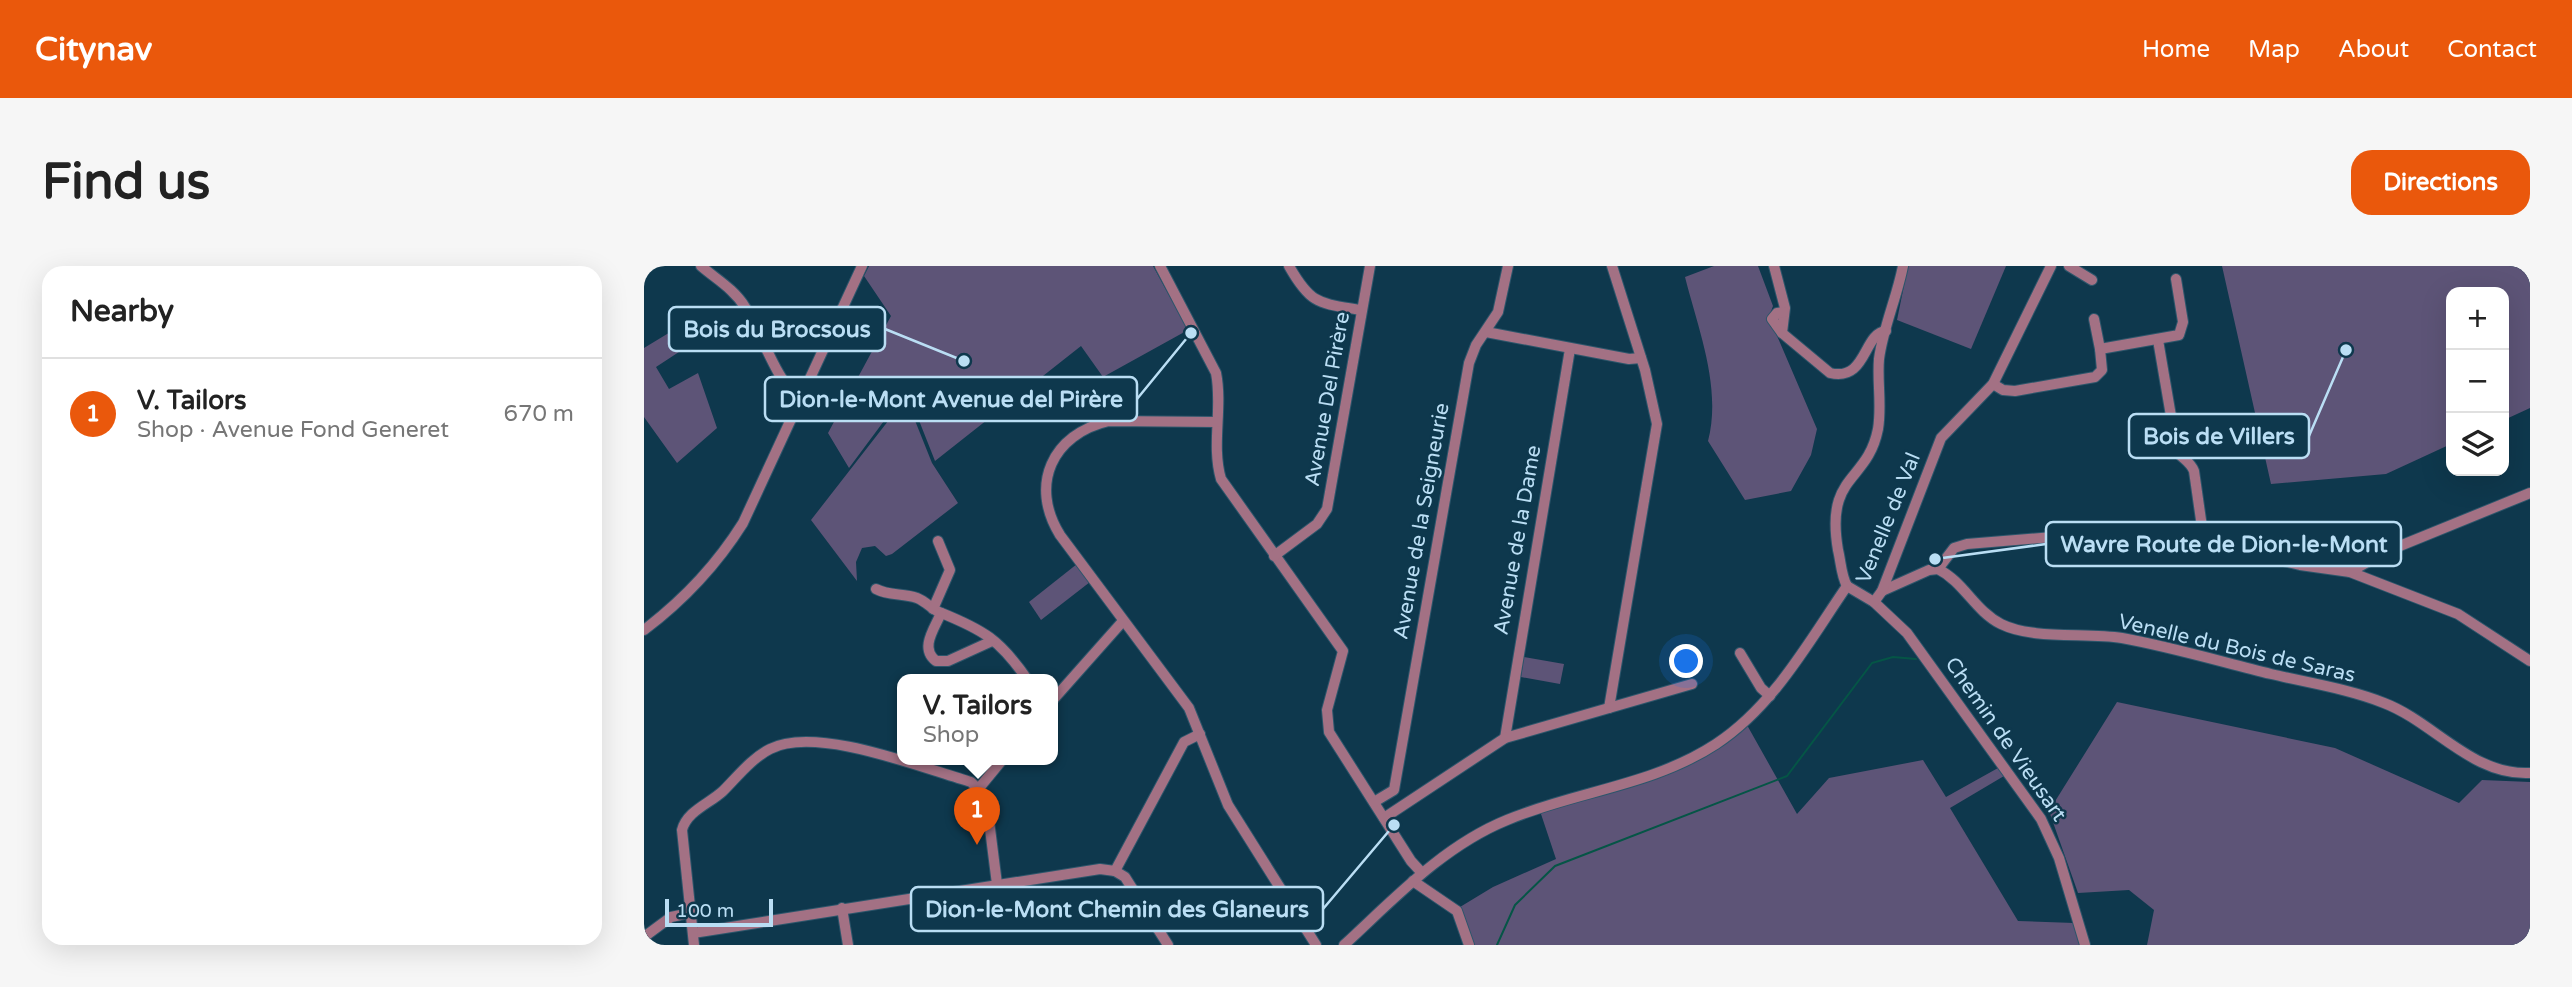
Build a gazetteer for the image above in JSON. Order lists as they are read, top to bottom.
{
  "streets": {
    "street": [
      "Avenue Del Pirère",
      "Venelle de Val",
      "Avenue de la Seigneurie",
      "Avenue de la Dame",
      "Venelle du Bois de Saras",
      "Chemin de Vieusart"
    ]
  },
  "crossings": [
    ["Venelle de Val", "Chemin de Vieusart"]
  ],
  "places": [
    "Dion-le-Mont Avenue del Pirère",
    "Bois de Villers",
    "Bois du Brocsous",
    "Wavre Route de Dion-le-Mont",
    "Dion-le-Mont Chemin des Glaneurs"
  ],
  "scale_bar": "100 m",
  "page": {
    "header": "Citynav",
    "nav": [
      "Home",
      "Map",
      "About",
      "Contact"
    ],
    "buttons": "Directions",
    "title": "Find us",
    "heading": "Nearby",
    "map_buttons": ["+", "−"],
    "list": [
      {
        "mark": "1",
        "name": "V. Tailors",
        "note": "Shop · Avenue Fond Generet",
        "value": "670 m"
      }
    ],
    "popup": ["V. Tailors", "Shop"],
    "pins": "1",
    "scale": "100 m"
  }
}
